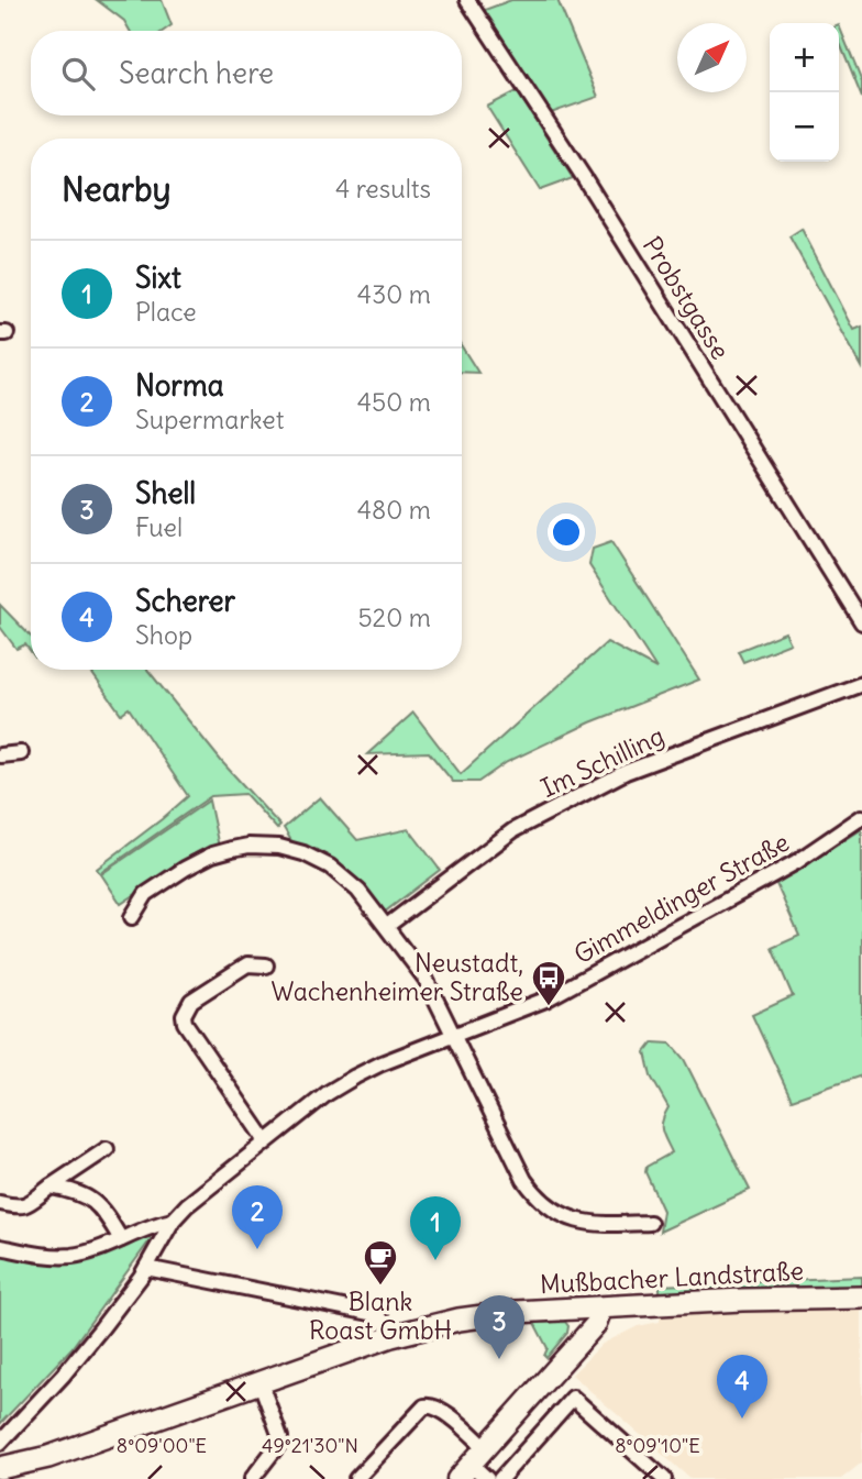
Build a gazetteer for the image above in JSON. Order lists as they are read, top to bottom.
{
  "streets": {
    "main road": ["Mußbacher Landstraße"],
    "street": ["Probstgasse", "Im Schilling", "Gimmeldinger Straße"]
  },
  "places": {
    "bus stop": ["Neustadt, Wachenheimer Straße"],
    "cafe": ["Blank Roast GmbH"]
  },
  "north": "top right",
  "page": {
    "map_buttons": ["+", "−"],
    "search": "Search here",
    "heading": ["Nearby", "4 results"],
    "list": [
      {
        "mark": "1",
        "name": "Sixt",
        "note": "Place",
        "value": "430 m"
      },
      {
        "mark": "2",
        "name": "Norma",
        "note": "Supermarket",
        "value": "450 m"
      },
      {
        "mark": "3",
        "name": "Shell",
        "note": "Fuel",
        "value": "480 m"
      },
      {
        "mark": "4",
        "name": "Scherer",
        "note": "Shop",
        "value": "520 m"
      }
    ],
    "pins": [
      "2",
      "1",
      "3",
      "4"
    ]
  },
  "coordinates": ["8°09'10\"E", "8°09'00\"E", "49°21'30\"N"]
}
